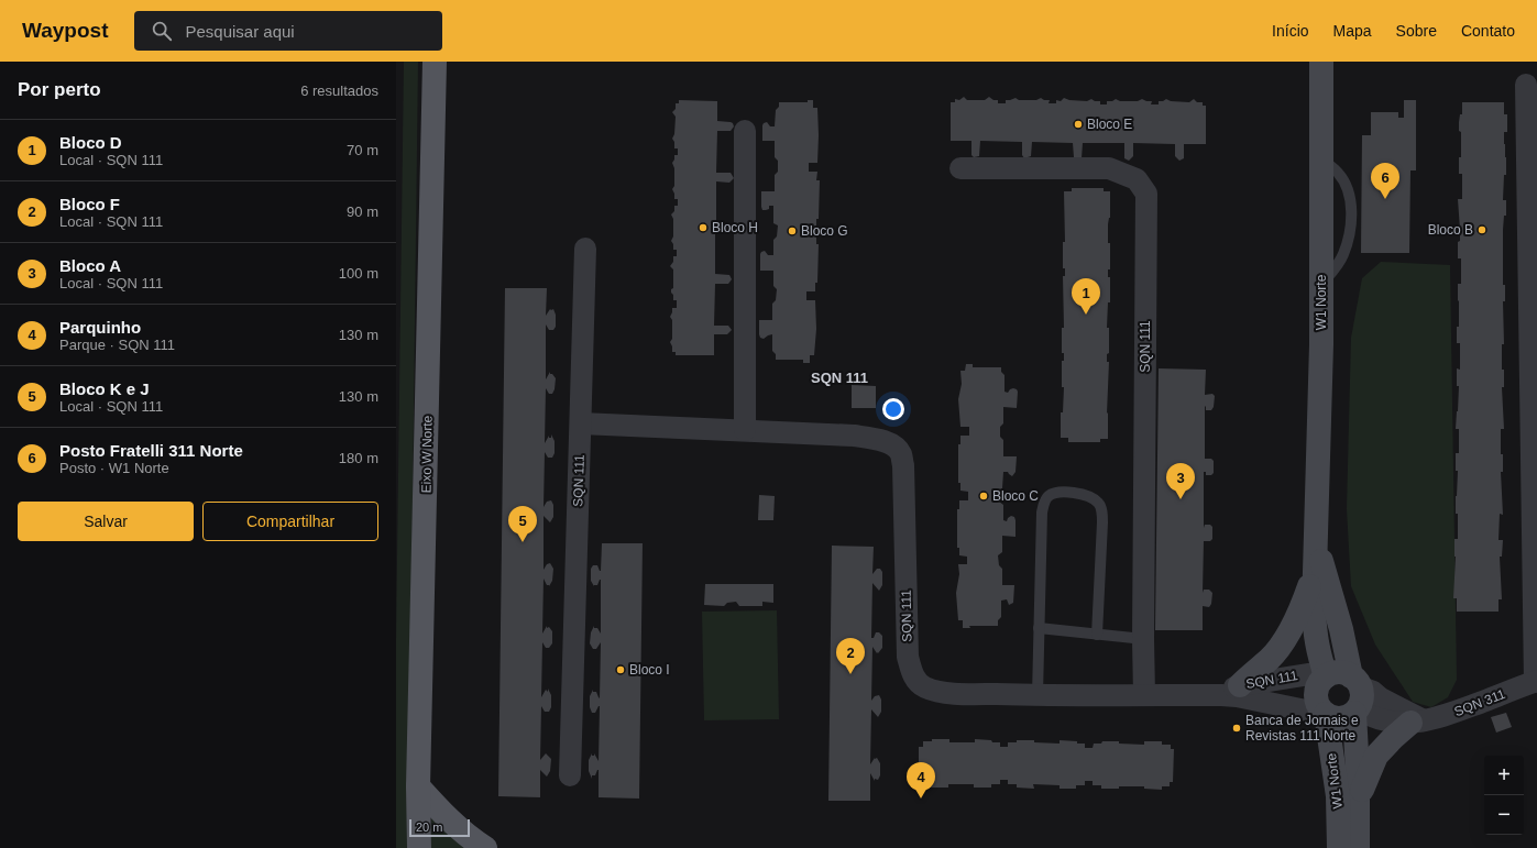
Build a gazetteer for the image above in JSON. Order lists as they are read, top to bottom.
{
  "streets": {
    "main road": ["Eixo W Norte"],
    "street": ["W1 Norte", "SQN 111", "SQN 311"]
  },
  "crossings": [
    ["W1 Norte", "SQN 111"],
    ["W1 Norte", "SQN 311"],
    ["SQN 111", "SQN 311"]
  ],
  "districts": ["SQN 111"],
  "places": [
    "Bloco E",
    "Bloco H",
    "Bloco B",
    "Bloco G",
    "Bloco C",
    "Bloco I",
    "Banca de Jornais e Revistas 111 Norte"
  ],
  "scale_bar": "20 m",
  "page": {
    "header": "Waypost",
    "search": "Pesquisar aqui",
    "nav": [
      "Início",
      "Mapa",
      "Sobre",
      "Contato"
    ],
    "heading": ["Por perto", "6 resultados"],
    "list": [
      {
        "mark": "1",
        "name": "Bloco D",
        "note": "Local · SQN 111",
        "value": "70 m"
      },
      {
        "mark": "2",
        "name": "Bloco F",
        "note": "Local · SQN 111",
        "value": "90 m"
      },
      {
        "mark": "3",
        "name": "Bloco A",
        "note": "Local · SQN 111",
        "value": "100 m"
      },
      {
        "mark": "4",
        "name": "Parquinho",
        "note": "Parque · SQN 111",
        "value": "130 m"
      },
      {
        "mark": "5",
        "name": "Bloco K e J",
        "note": "Local · SQN 111",
        "value": "130 m"
      },
      {
        "mark": "6",
        "name": "Posto Fratelli 311 Norte",
        "note": "Posto · W1 Norte",
        "value": "180 m"
      }
    ],
    "pins": [
      "6",
      "1",
      "3",
      "5",
      "2",
      "4"
    ],
    "buttons": ["Salvar", "Compartilhar"],
    "map_buttons": ["+", "−"],
    "scale": "20 m"
  }
}
